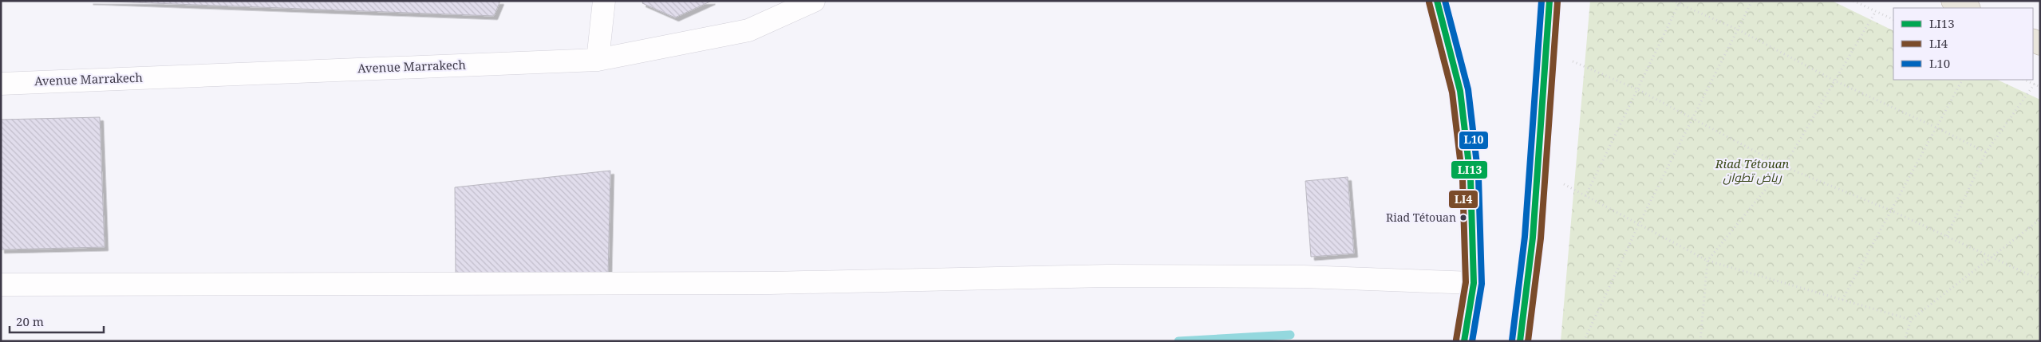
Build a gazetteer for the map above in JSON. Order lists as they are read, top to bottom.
{
  "streets": {
    "street": ["Avenue Marrakech"]
  },
  "parks": ["Riad Tétouan رياض تطوان"],
  "places": ["Riad Tétouan"],
  "lines": ["transit line LI13", "transit line L10", "transit line LI4"],
  "legend": ["LI13", "LI4", "L10"],
  "scale_bar": "20 m"
}
